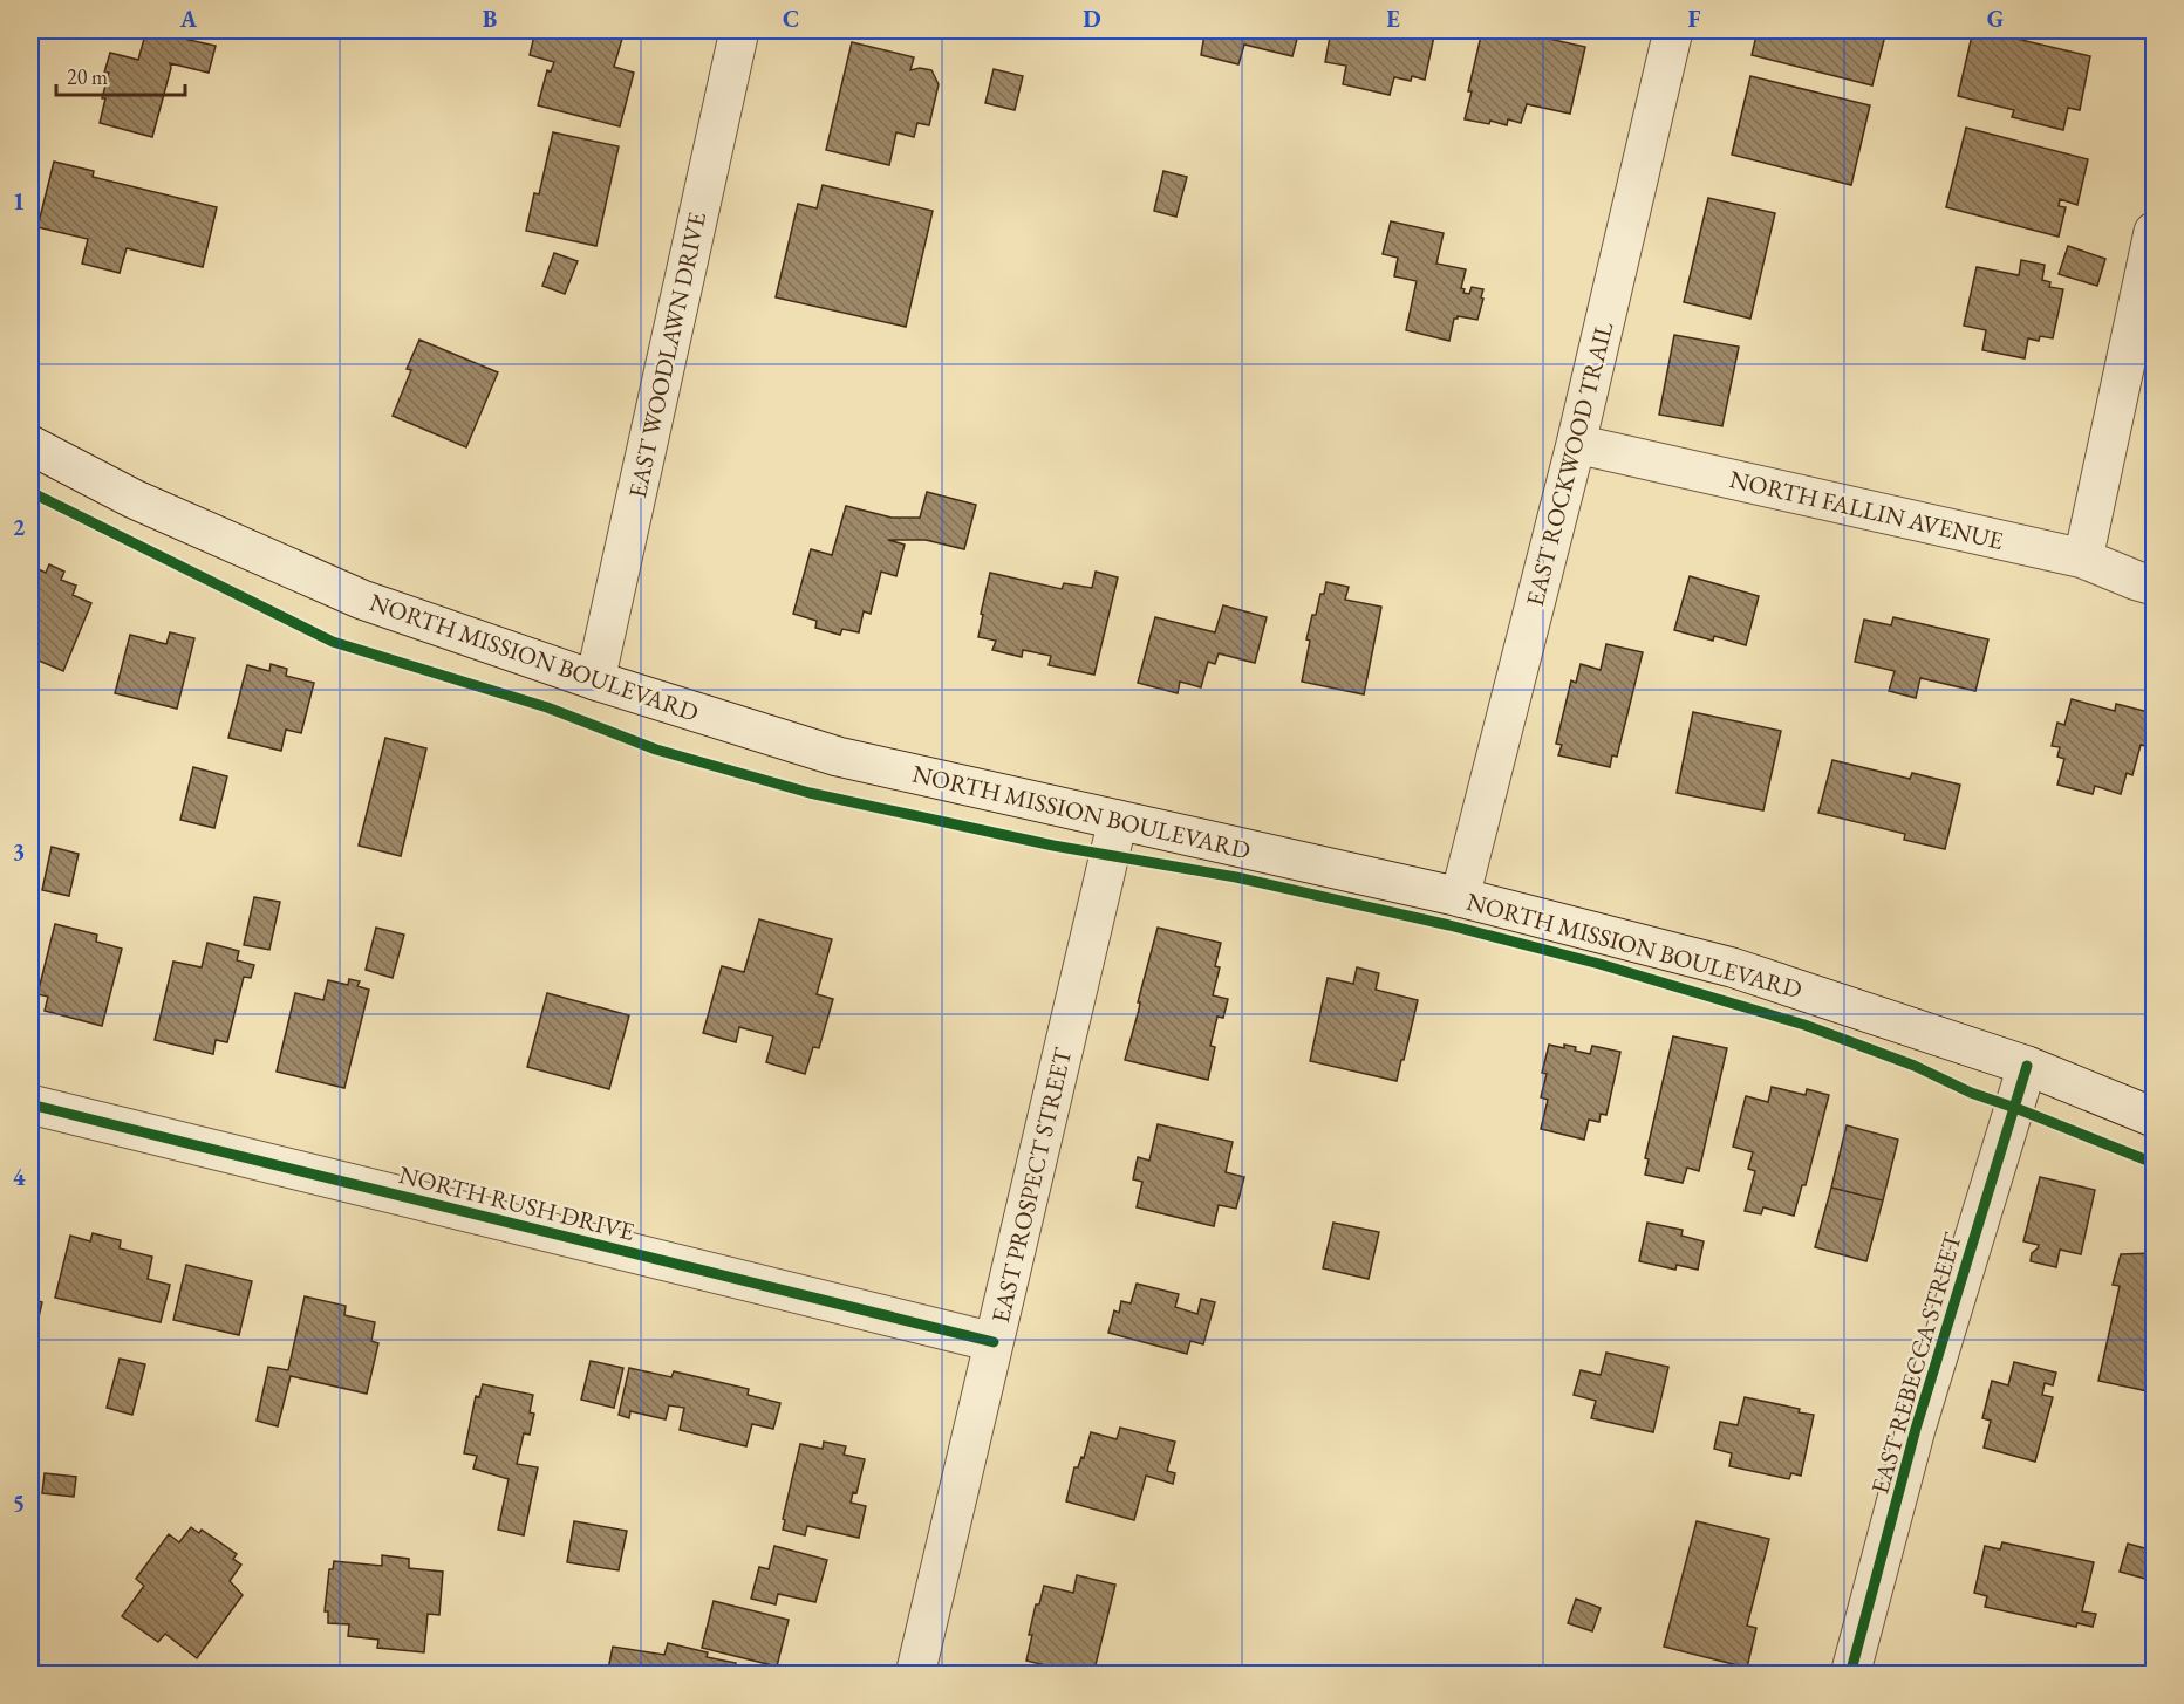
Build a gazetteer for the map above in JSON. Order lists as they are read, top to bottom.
{
  "streets": {
    "street": [
      "EAST WOODLAWN DRIVE",
      "EAST ROCKWOOD TRAIL",
      "NORTH FALLIN AVENUE",
      "NORTH MISSION BOULEVARD",
      "EAST PROSPECT STREET",
      "NORTH RUSH DRIVE",
      "EAST REBECCA STREET"
    ]
  },
  "crossings": [
    ["EAST WOODLAWN DRIVE", "NORTH MISSION BOULEVARD"],
    ["EAST ROCKWOOD TRAIL", "NORTH FALLIN AVENUE"],
    ["EAST ROCKWOOD TRAIL", "NORTH MISSION BOULEVARD"],
    ["NORTH MISSION BOULEVARD", "EAST PROSPECT STREET"],
    ["NORTH MISSION BOULEVARD", "EAST REBECCA STREET"],
    ["EAST PROSPECT STREET", "NORTH RUSH DRIVE"]
  ],
  "scale_bar": "20 m",
  "grid": {
    "columns": [
      "A",
      "B",
      "C",
      "D",
      "E",
      "F",
      "G"
    ],
    "rows": [
      "1",
      "2",
      "3",
      "4",
      "5"
    ]
  }
}
